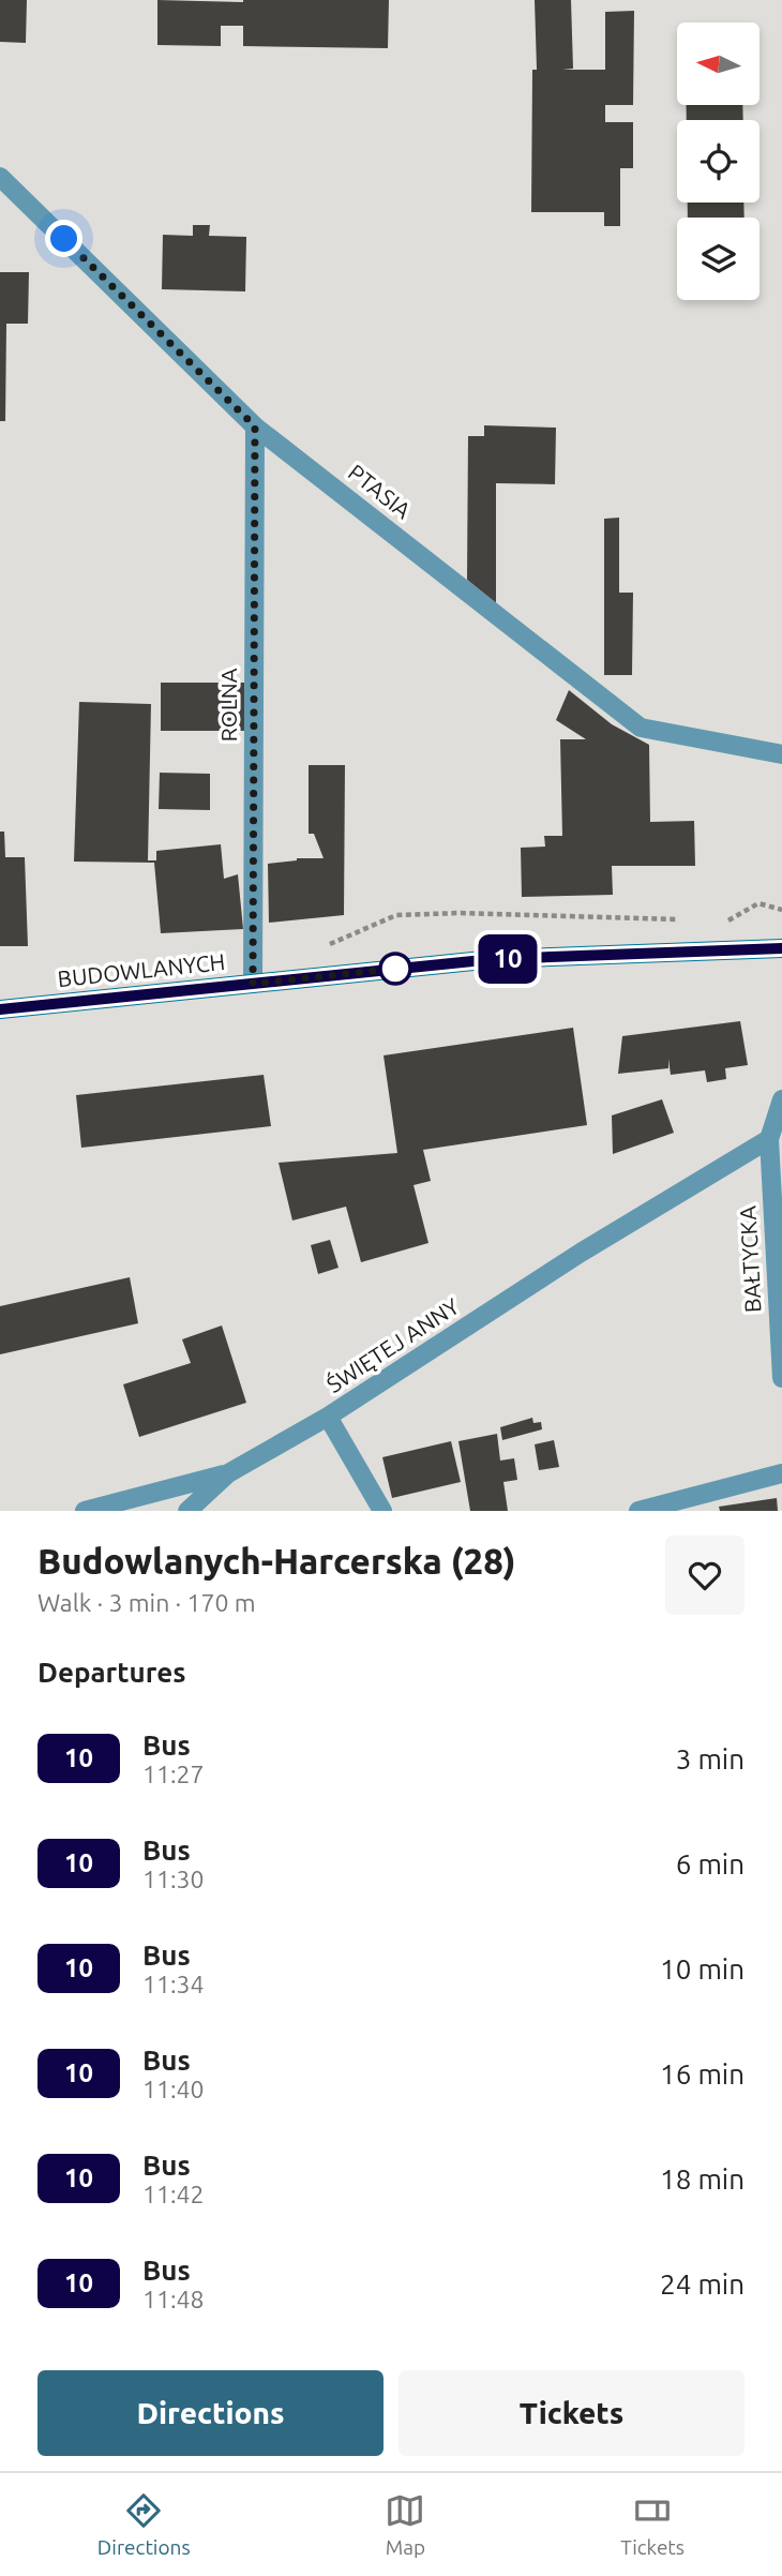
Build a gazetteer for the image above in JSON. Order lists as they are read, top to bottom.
{
  "streets": {
    "main road": ["BUDOWLANYCH"],
    "street": [
      "PTASIA",
      "ROLNA",
      "BAŁTYCKA",
      "ŚWIĘTEJ ANNY"
    ]
  },
  "crossings": [
    ["PTASIA", "ROLNA"],
    ["ROLNA", "BUDOWLANYCH"],
    ["BAŁTYCKA", "ŚWIĘTEJ ANNY"]
  ],
  "lines": ["bus line 10"],
  "north": "left",
  "page": {
    "on_map": "10",
    "heading": [
      ["Budowlanych-Harcerska (28)", "Walk · 3 min · 170 m"],
      "Departures"
    ],
    "list": [
      {
        "mark": "10",
        "name": "Bus",
        "note": "11:27",
        "value": "3 min"
      },
      {
        "mark": "10",
        "name": "Bus",
        "note": "11:30",
        "value": "6 min"
      },
      {
        "mark": "10",
        "name": "Bus",
        "note": "11:34",
        "value": "10 min"
      },
      {
        "mark": "10",
        "name": "Bus",
        "note": "11:40",
        "value": "16 min"
      },
      {
        "mark": "10",
        "name": "Bus",
        "note": "11:42",
        "value": "18 min"
      },
      {
        "mark": "10",
        "name": "Bus",
        "note": "11:48",
        "value": "24 min"
      }
    ],
    "buttons": ["Directions", "Tickets"],
    "tabs": ["Directions", "Map", "Tickets"]
  }
}
